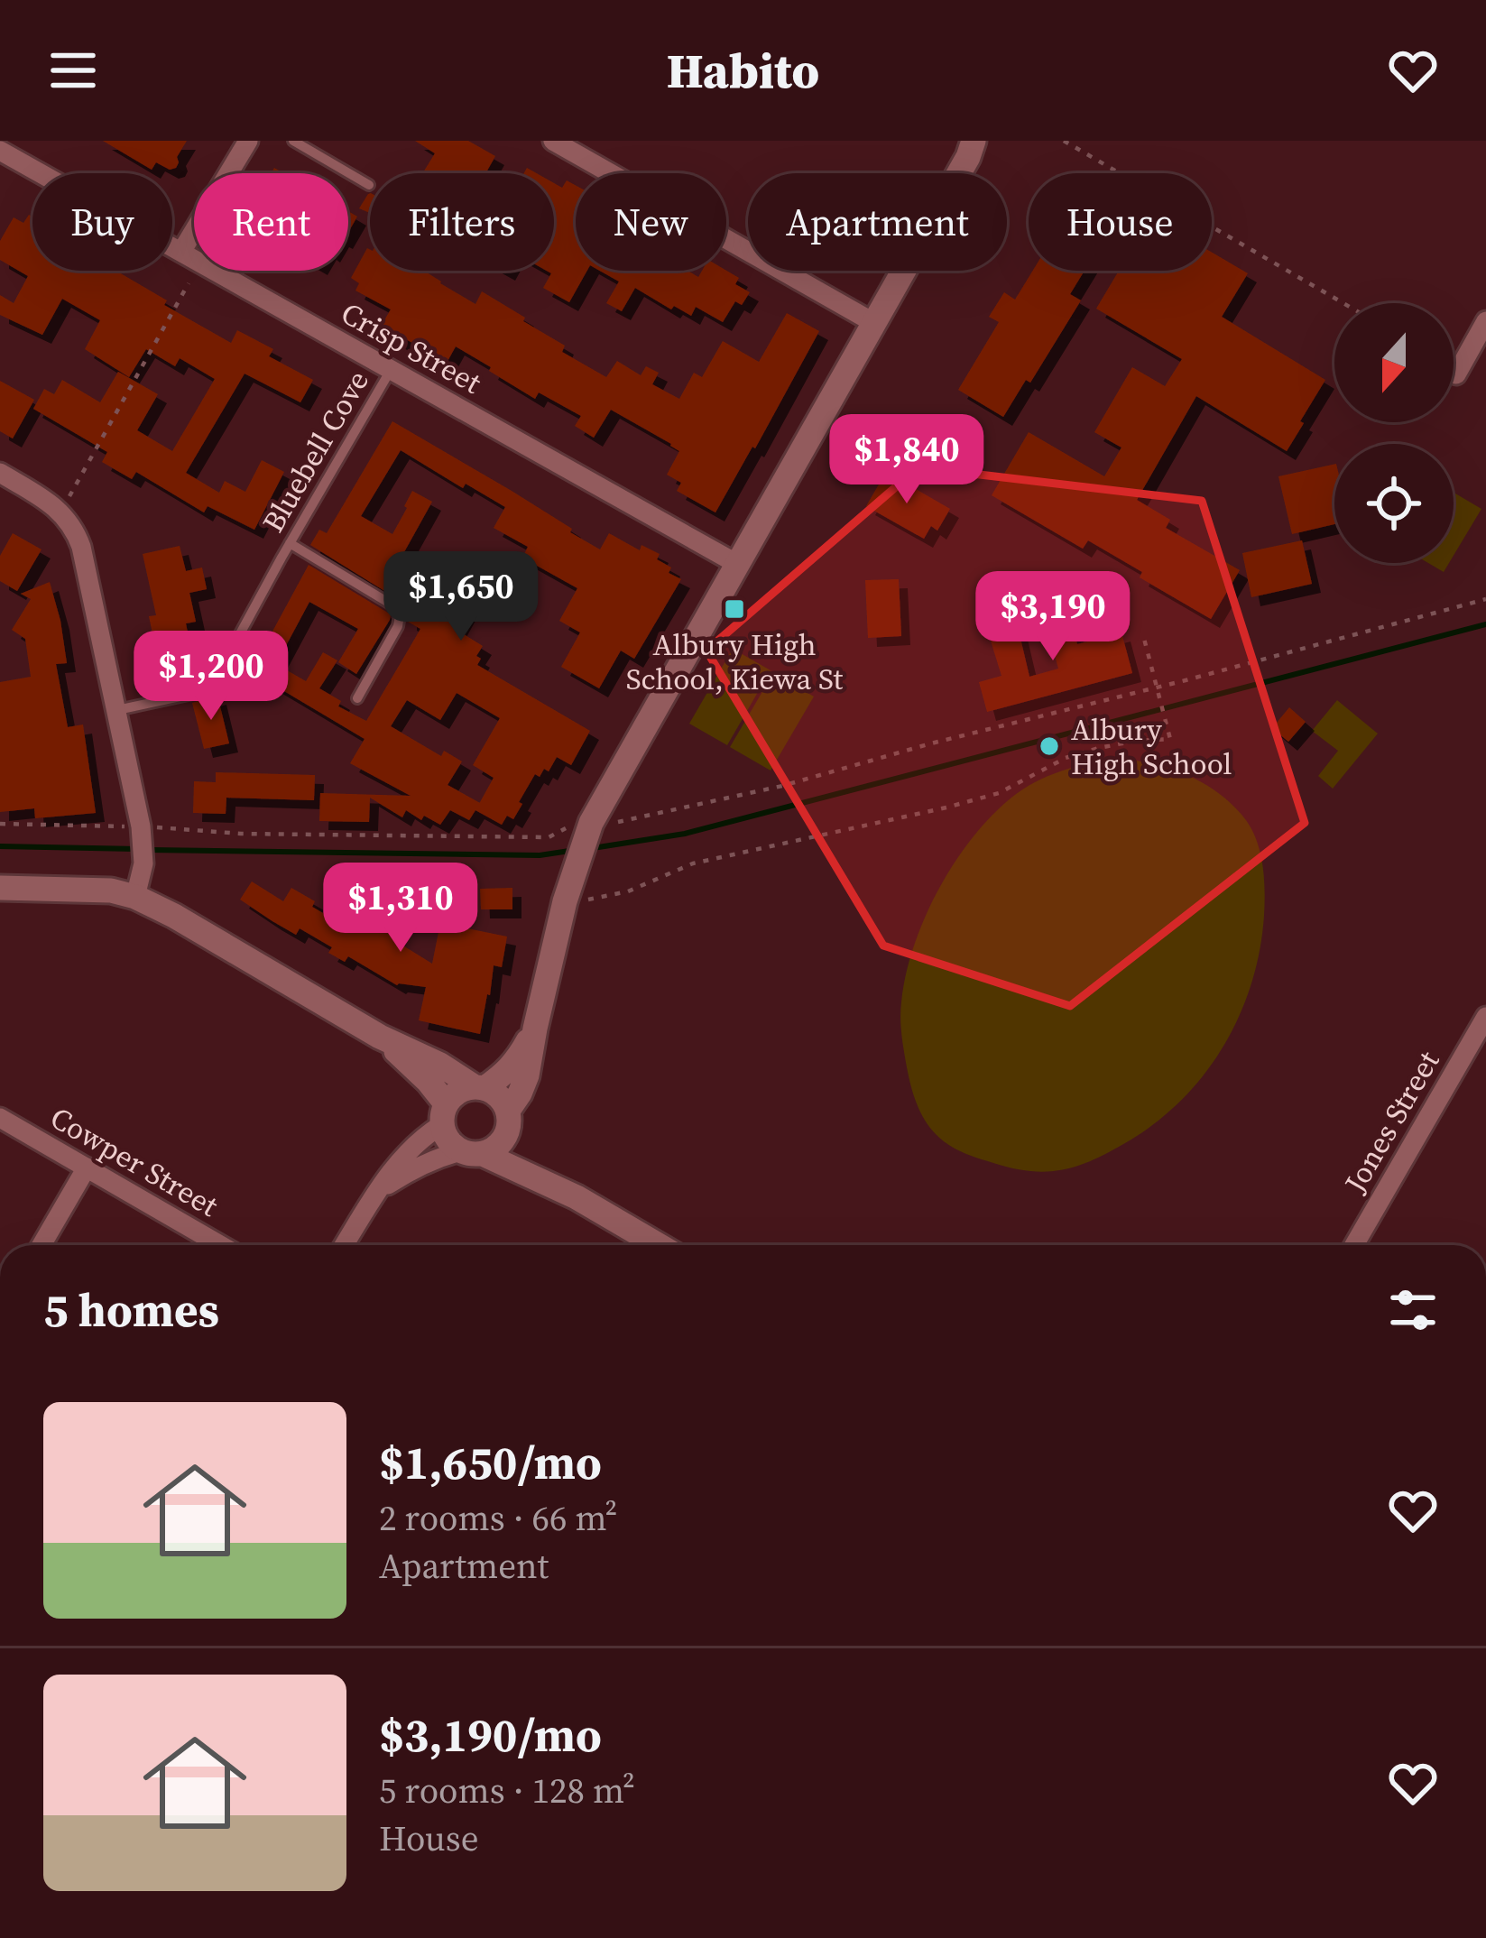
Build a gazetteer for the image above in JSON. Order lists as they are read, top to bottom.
{
  "streets": {
    "street": ["Crisp Street", "Jones Street", "Cowper Street"],
    "lane": ["Bluebell Cove"]
  },
  "crossings": [
    ["Crisp Street", "Bluebell Cove"]
  ],
  "places": {
    "transit": ["Albury High School, Kiewa St"],
    "other": ["Albury High School"]
  },
  "north": "bottom",
  "page": {
    "header": "Habito",
    "chip": [
      "Buy",
      "Rent",
      "Filters",
      "New",
      "Apartment",
      "House"
    ],
    "price": [
      "$1,840",
      "$1,650",
      "$3,190",
      "$1,200",
      "$1,310"
    ],
    "heading": "5 homes",
    "list": [
      {
        "name": "$1,650/mo",
        "note": "2 rooms · 66 m² · Apartment"
      },
      {
        "name": "$3,190/mo",
        "note": "5 rooms · 128 m² · House"
      }
    ]
  }
}
